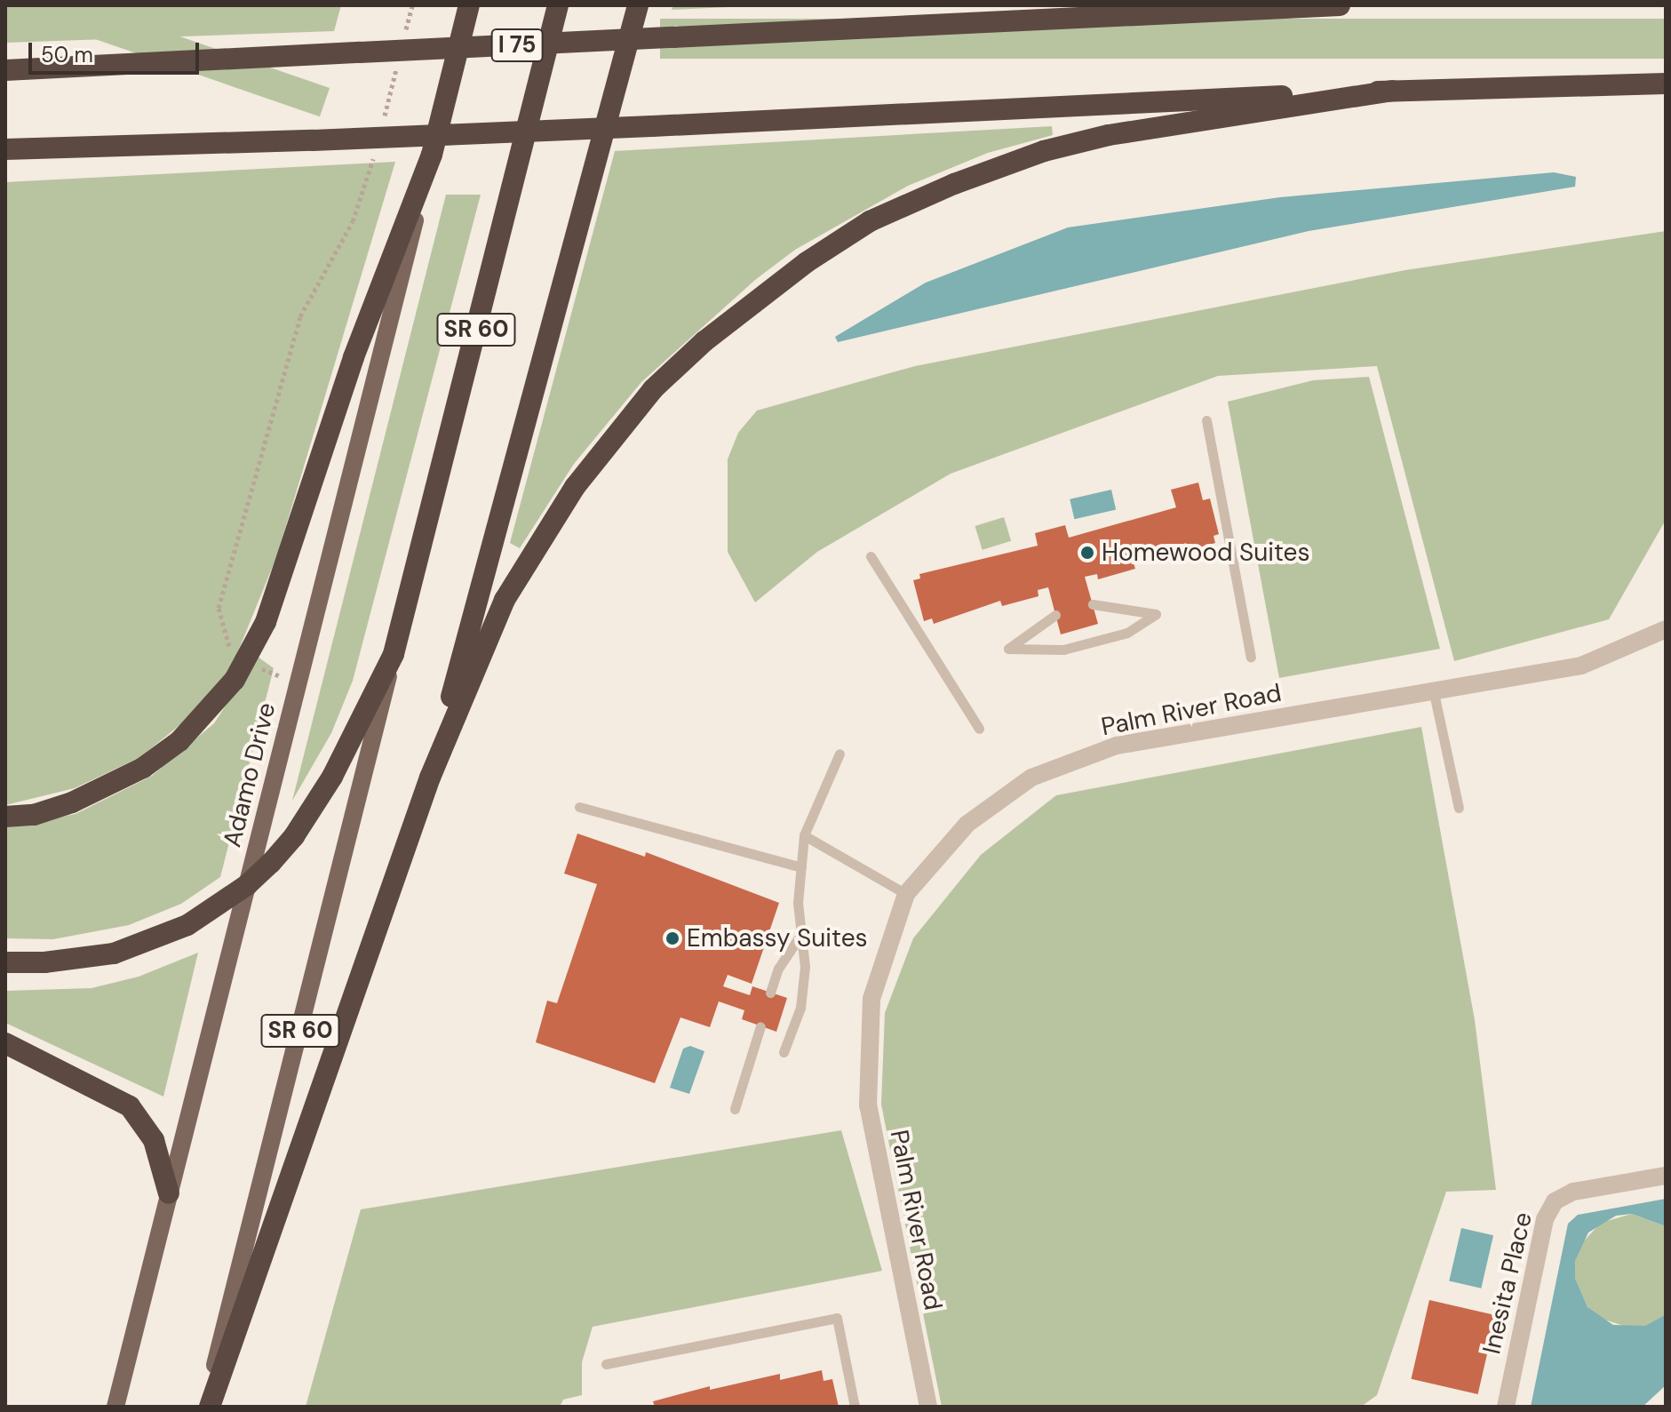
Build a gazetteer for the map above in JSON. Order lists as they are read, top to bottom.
{
  "streets": {
    "highway": ["I 75", "SR 60"],
    "main road": ["Adamo Drive"],
    "street": ["Palm River Road", "Inesita Place"]
  },
  "places": ["Homewood Suites", "Embassy Suites"],
  "scale_bar": "50 m"
}
